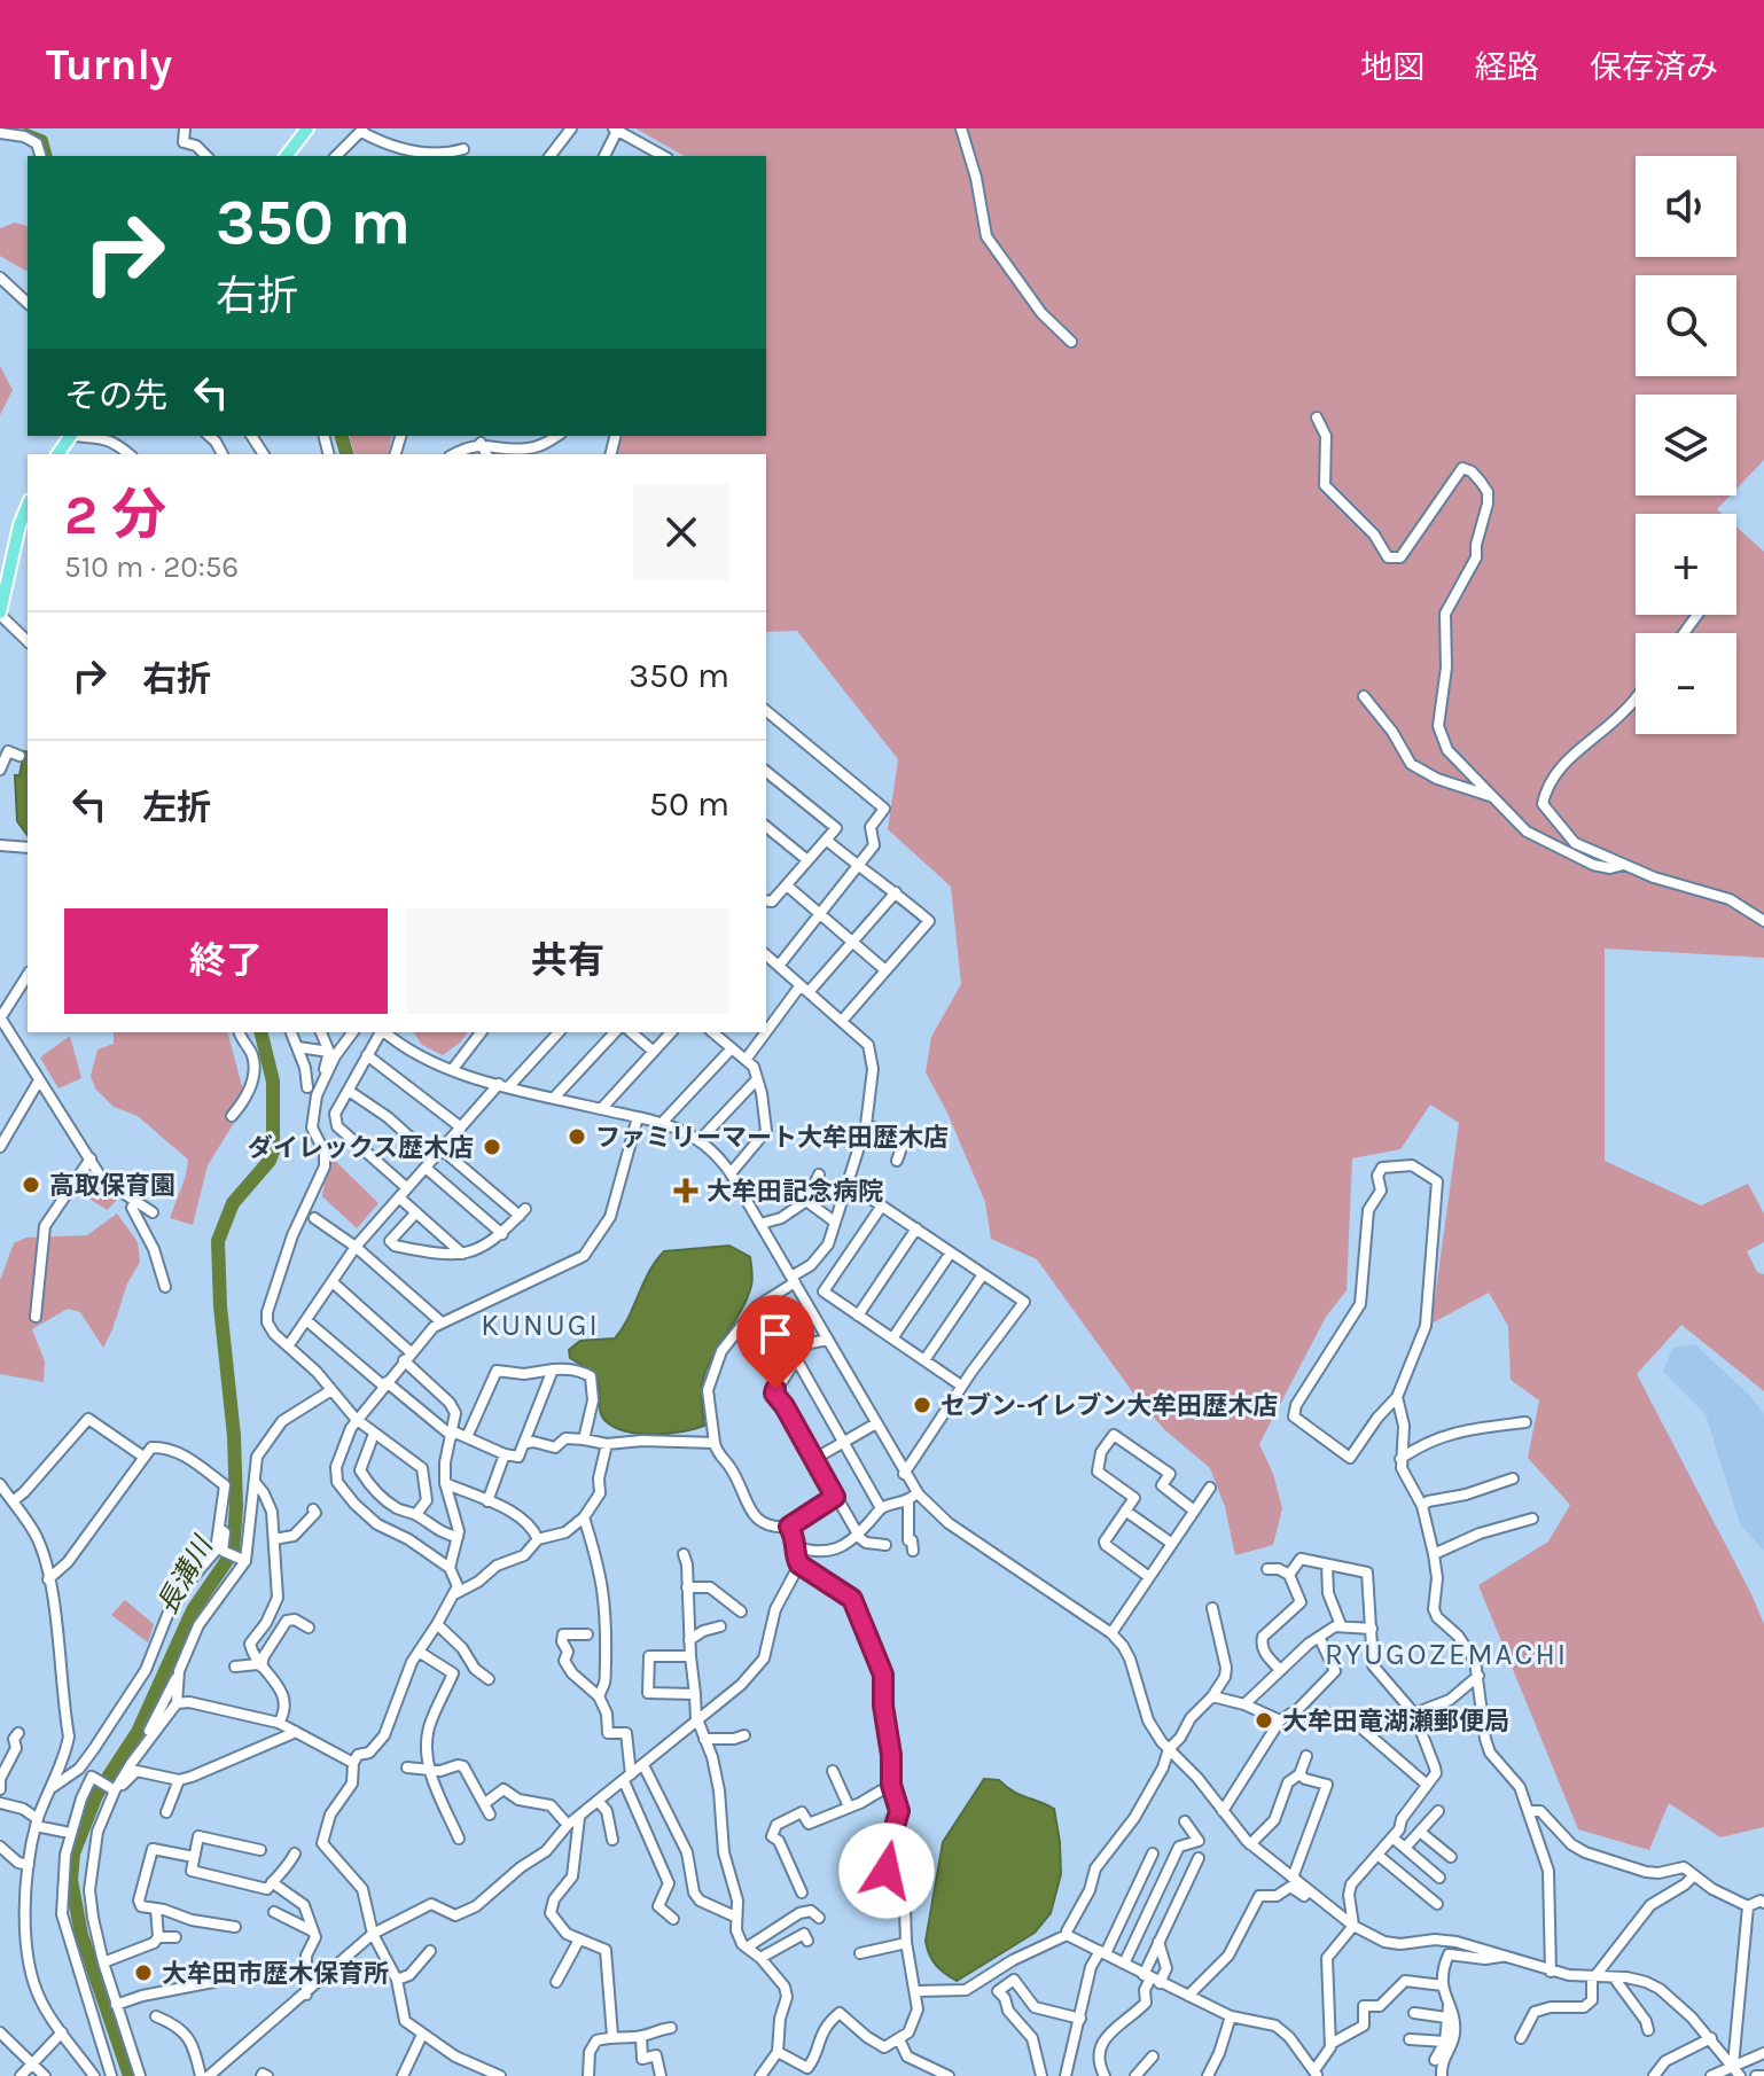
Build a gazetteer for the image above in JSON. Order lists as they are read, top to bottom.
{
  "districts": ["KUNUGI", "RYUGOZEMACHI"],
  "water": ["長溝川"],
  "places": {
    "other": [
      "ファミリーマート大牟田歴木店",
      "ダイレックス歴木店",
      "高取保育園",
      "セブン-イレブン大牟田歴木店",
      "大牟田竜湖瀬郵便局",
      "大牟田市歴木保育所"
    ],
    "health": ["大牟田記念病院"]
  },
  "page": {
    "header": "Turnly",
    "nav": ["地図", "経路", "保存済み"],
    "map_buttons": ["+", "−"],
    "turn": ["350 m", "右折"],
    "then": "その先",
    "heading": ["2 分", "510 m · 20:56"],
    "list": [
      {
        "name": "右折",
        "value": "350 m"
      },
      {
        "name": "左折",
        "value": "50 m"
      }
    ],
    "buttons": ["終了", "共有"]
  }
}
